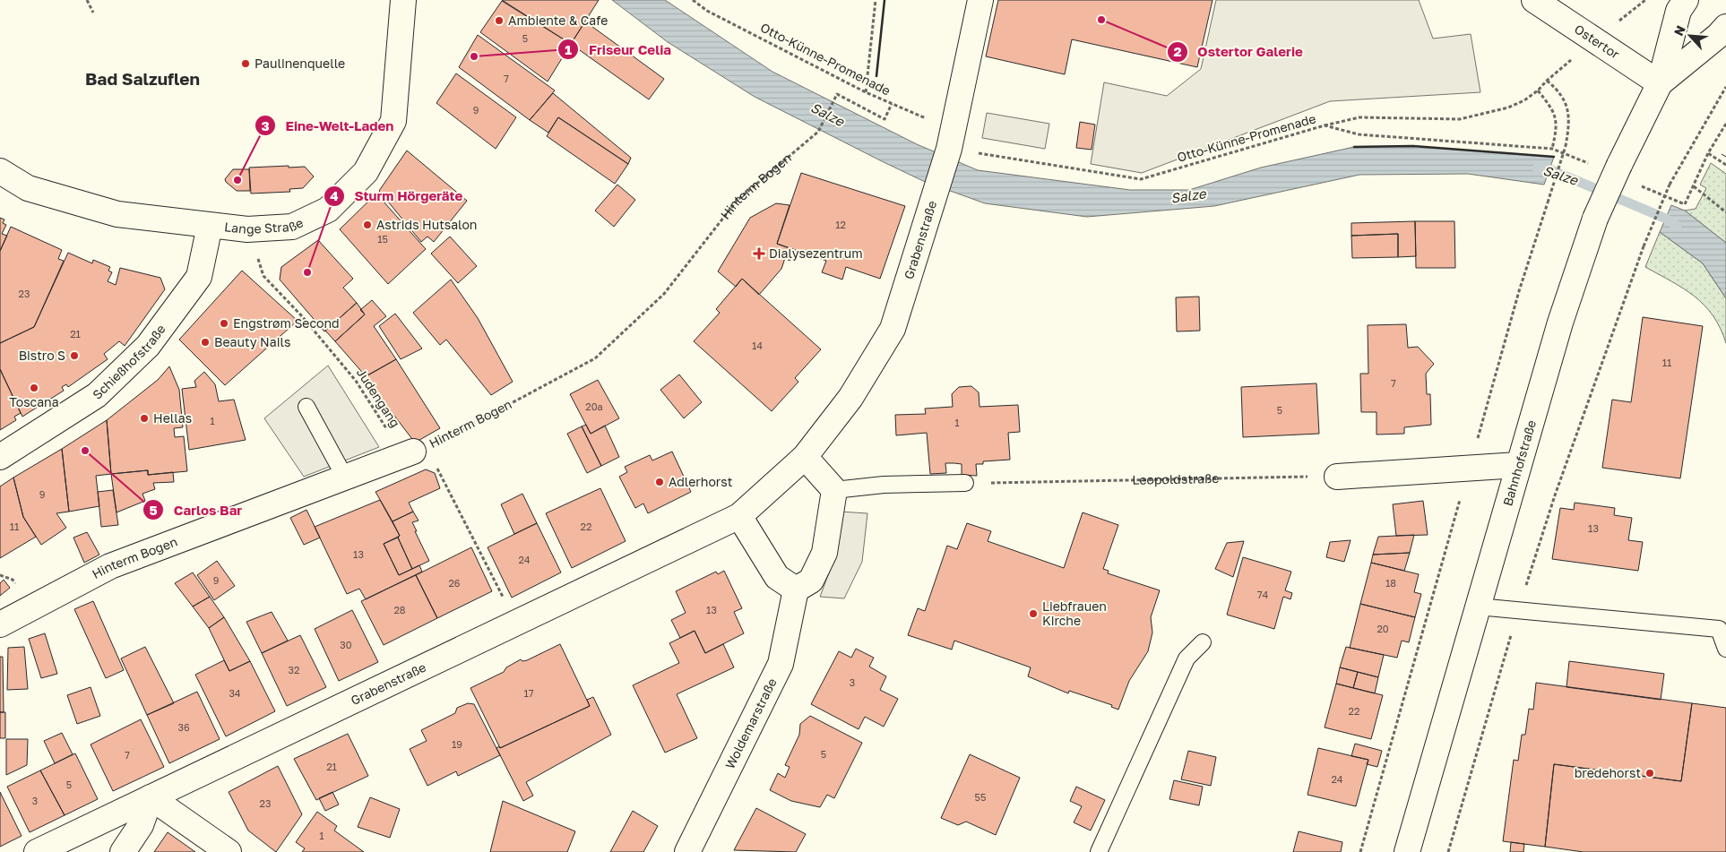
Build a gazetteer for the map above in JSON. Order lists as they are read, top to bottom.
{
  "streets": {
    "street": [
      "Ostertor",
      "Hinterm Bogen",
      "Lange Straße",
      "Grabenstraße",
      "Schießhofstraße",
      "Bahnhofstraße",
      "Woldemarstraße"
    ],
    "path": ["Otto-Künne-Promenade", "Judengang", "Leopoldstraße"]
  },
  "crossings": [
    ["Ostertor", "Bahnhofstraße"],
    ["Otto-Künne-Promenade", "Hinterm Bogen"],
    ["Otto-Künne-Promenade", "Grabenstraße"],
    ["Hinterm Bogen", "Judengang"],
    ["Lange Straße", "Schießhofstraße"],
    ["Lange Straße", "Judengang"],
    ["Grabenstraße", "Judengang"]
  ],
  "districts": ["Bad Salzuflen"],
  "water": ["Salze"],
  "places": {
    "other": [
      "Ostertor Galerie",
      "Ambiente & Cafe",
      "Friseur Celia",
      "Paulinenquelle",
      "Eine-Welt-Laden",
      "Astrids Hutsalon",
      "Sturm Hörgeräte",
      "Engstrøm Second",
      "Beauty Nails",
      "Bistro S",
      "Toscana",
      "Hellas",
      "Carlos Bar",
      "Adlerhorst",
      "Liebfrauen Kirche",
      "bredehorst"
    ],
    "health": ["Dialysezentrum"]
  },
  "house_numbers": [
    "5",
    "7",
    "9",
    "12",
    "15",
    "23",
    "21",
    "14",
    "11",
    "7",
    "20a",
    "5",
    "1",
    "1",
    "9",
    "11",
    "22",
    "13",
    "13",
    "24",
    "9",
    "26",
    "18",
    "74",
    "28",
    "13",
    "20",
    "30",
    "32",
    "3",
    "34",
    "17",
    "22",
    "36",
    "19",
    "5",
    "7",
    "21",
    "24",
    "5",
    "55",
    "3",
    "23",
    "1"
  ],
  "north": "top left"
}
